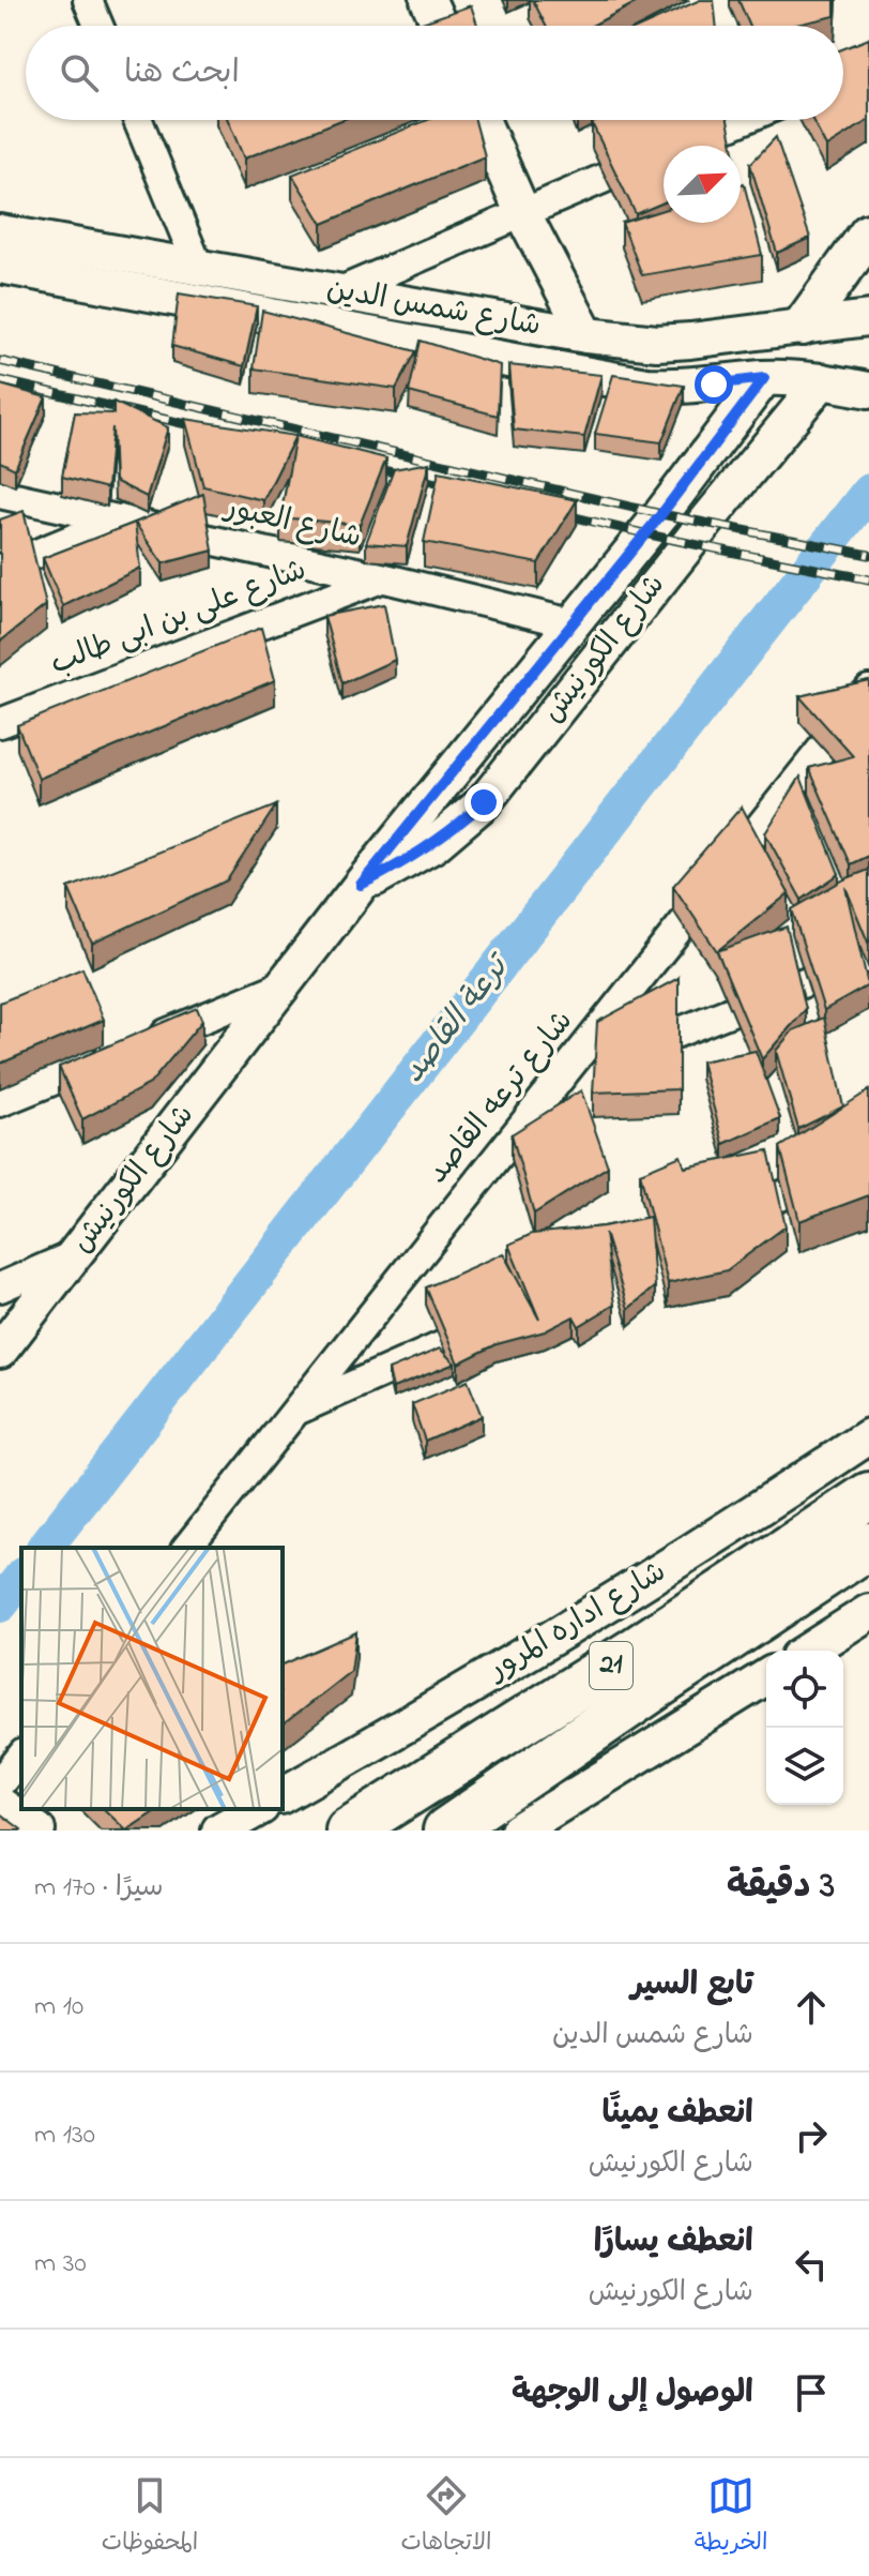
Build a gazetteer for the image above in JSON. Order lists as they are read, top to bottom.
{
  "streets": {
    "highway": ["21"],
    "street": [
      "شارع شمس الدين",
      "شارع العبور",
      "شارع على بن ابى طالب",
      "شارع الكورنيش",
      "شارع ترعه القاصد",
      "شارع اداره المرور"
    ]
  },
  "crossings": [
    ["شارع شمس الدين", "شارع الكورنيش"],
    ["شارع العبور", "شارع على بن ابى طالب"],
    ["شارع العبور", "شارع الكورنيش"]
  ],
  "water": ["ترعة القاصد"],
  "north": "top right",
  "page": {
    "search": "ابحث هنا",
    "heading": ["3 دقيقة", "سيرًا · 170 m"],
    "list": [
      ["تابع السير", "شارع شمس الدين", "10 m"],
      ["انعطف يمينًا", "شارع الكورنيش", "130 m"],
      ["انعطف يسارًا", "شارع الكورنيش", "30 m"],
      "الوصول إلى الوجهة"
    ],
    "nav": ["الخريطة", "الاتجاهات", "المحفوظات"]
  }
}
